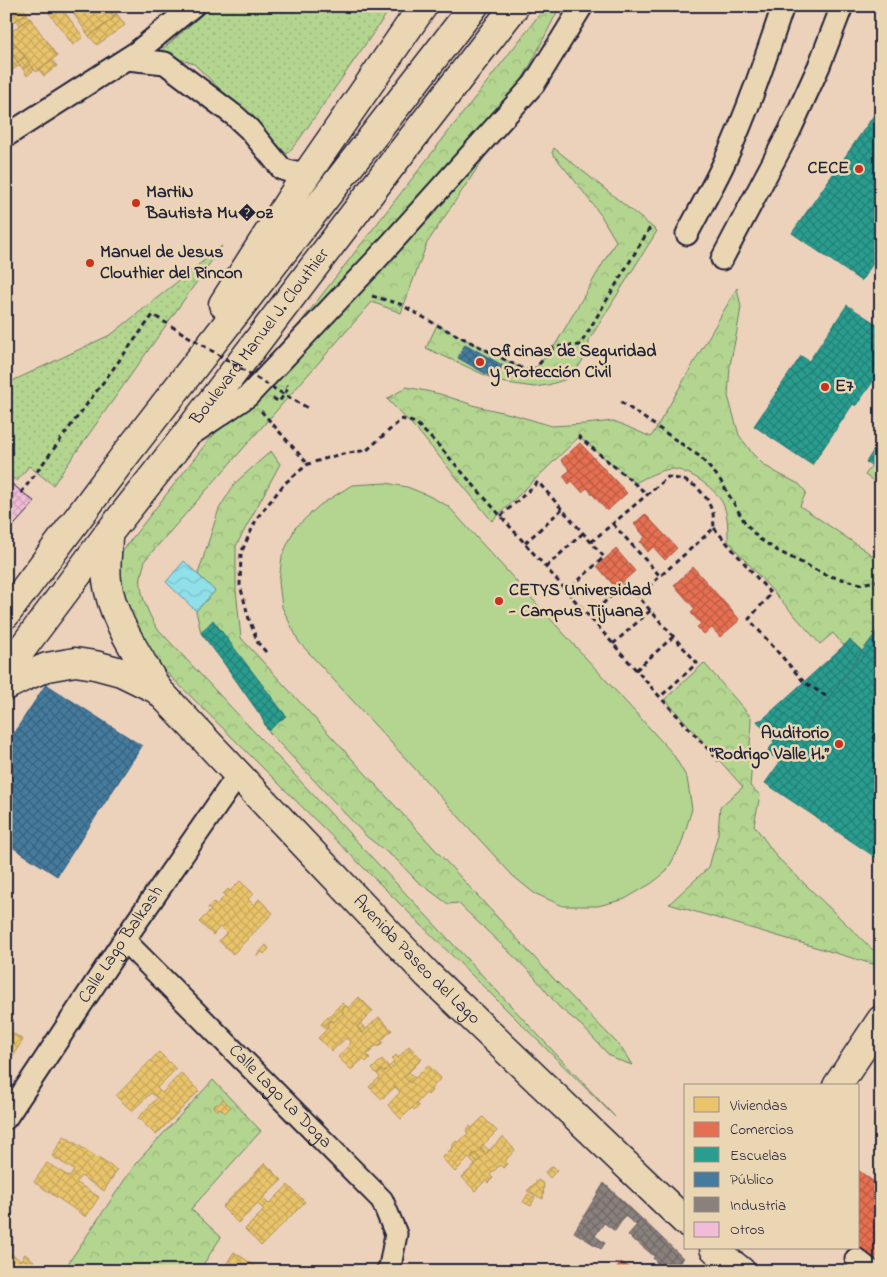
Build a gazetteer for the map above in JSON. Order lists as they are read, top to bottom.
{
  "streets": {
    "main road": ["Boulevard Manuel J. Clouthier", "Avenida Paseo del Lago"],
    "street": ["Calle Lago Balkash", "Calle Lago La Doga"]
  },
  "crossings": [
    ["Calle Lago Balkash", "Avenida Paseo del Lago"],
    ["Calle Lago Balkash", "Calle Lago La Doga"]
  ],
  "places": [
    "CECE",
    "MartiN Bautista Mu�oz",
    "Manuel de Jesus Clouthier del Rincon",
    "Oficinas de Seguridad y Protección Civil",
    "E7",
    "CETYS Universidad - Campus Tijuana",
    "Auditorio “Rodrigo Valle H.”"
  ],
  "legend": [
    "Viviendas",
    "Comercios",
    "Escuelas",
    "Público",
    "Industria",
    "Otros"
  ]
}
